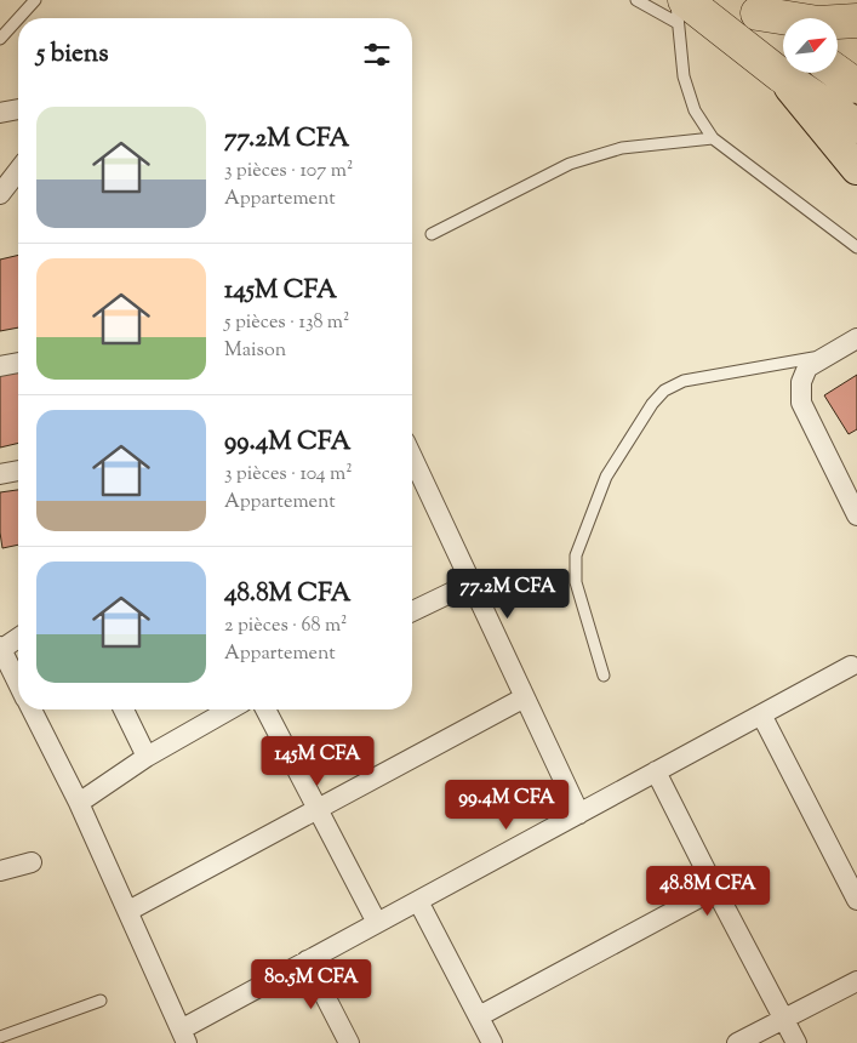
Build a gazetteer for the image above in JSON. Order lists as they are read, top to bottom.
{
  "north": "top right",
  "page": {
    "heading": "5 biens",
    "list": [
      {
        "name": "77.2M CFA",
        "note": "3 pièces · 107 m² · Appartement"
      },
      {
        "name": "145M CFA",
        "note": "5 pièces · 138 m² · Maison"
      },
      {
        "name": "99.4M CFA",
        "note": "3 pièces · 104 m² · Appartement"
      },
      {
        "name": "48.8M CFA",
        "note": "2 pièces · 68 m² · Appartement"
      }
    ],
    "price": [
      "77.2M CFA",
      "145M CFA",
      "99.4M CFA",
      "48.8M CFA",
      "80.5M CFA"
    ]
  }
}
